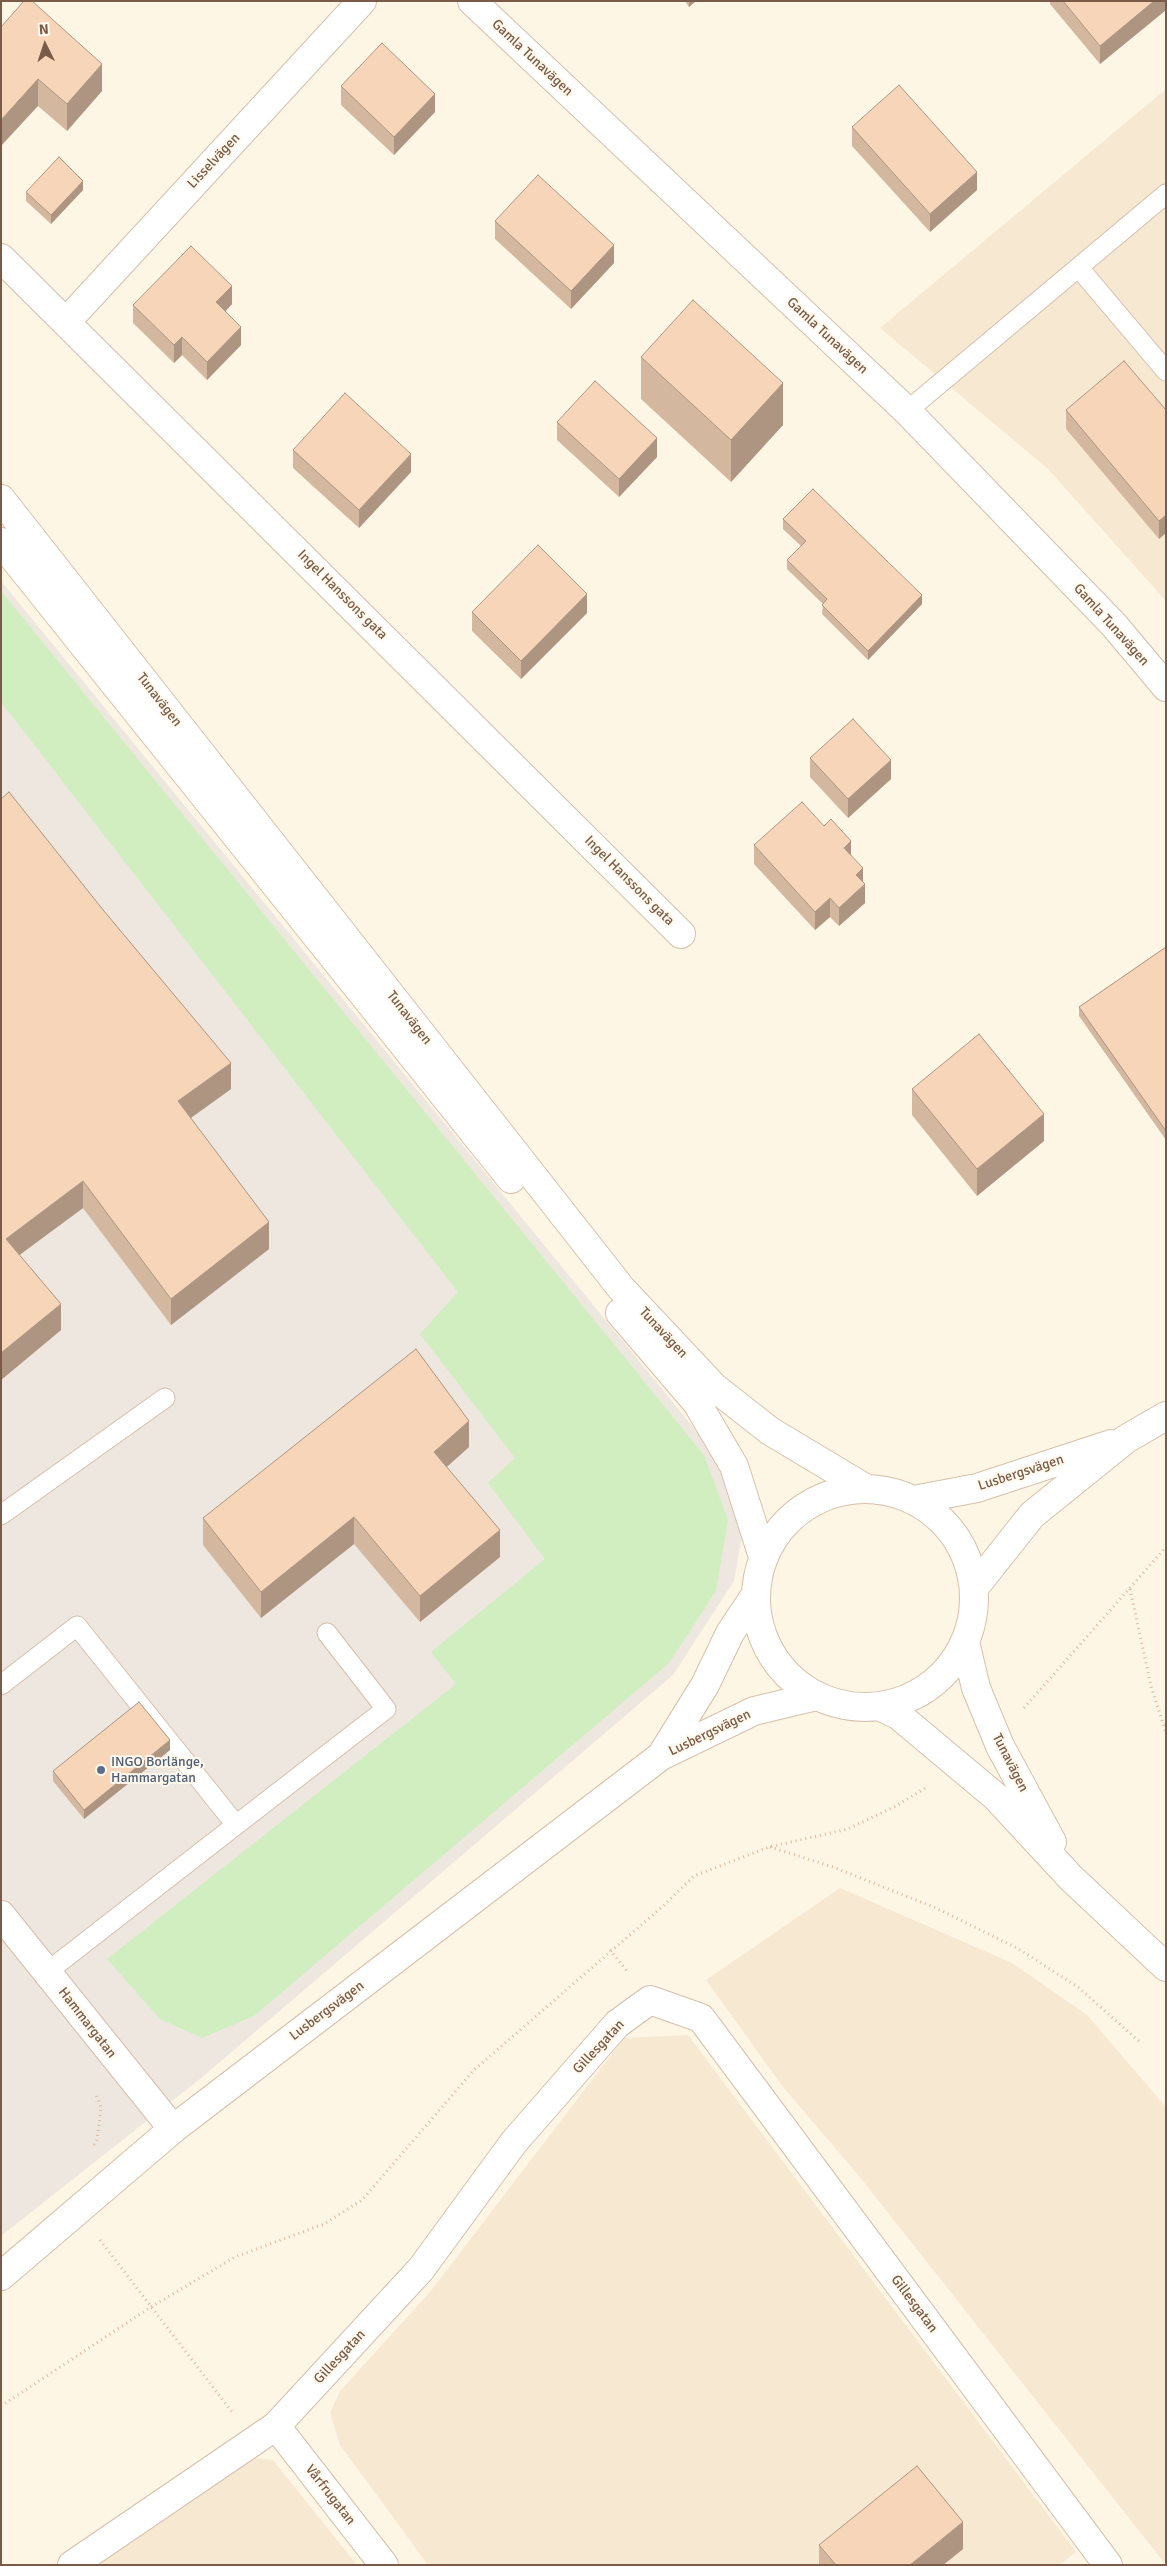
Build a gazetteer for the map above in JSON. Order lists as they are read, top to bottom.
{
  "streets": {
    "street": [
      "Gamla Tunavägen",
      "Lisselvägen",
      "Ingel Hanssons gata",
      "Tunavägen",
      "Lusbergsvägen",
      "Hammargatan",
      "Gillesgatan",
      "Vårfrugatan"
    ]
  },
  "crossings": [
    ["Lisselvägen", "Ingel Hanssons gata"],
    ["Lusbergsvägen", "Hammargatan"],
    ["Gillesgatan", "Vårfrugatan"]
  ],
  "places": ["INGO Borlänge, Hammargatan"],
  "north": "top"
}
